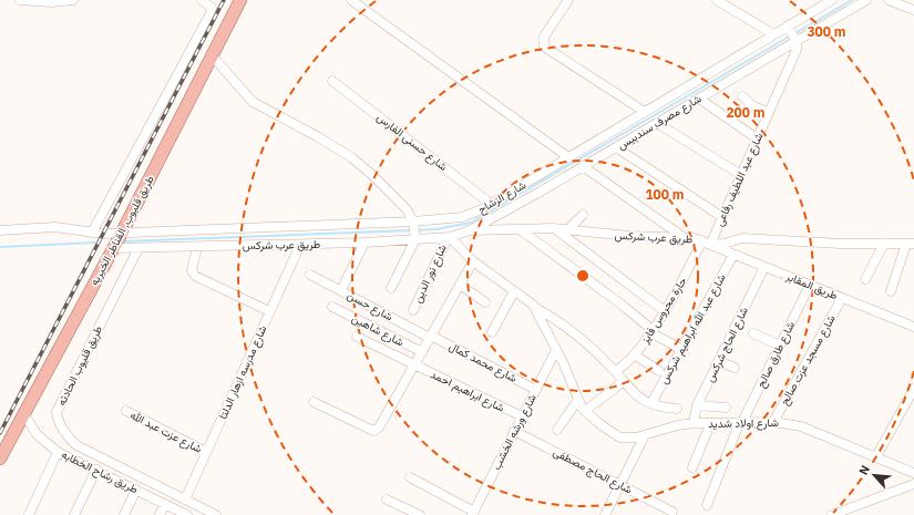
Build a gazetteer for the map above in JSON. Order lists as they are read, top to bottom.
{
  "streets": {
    "main road": ["طريق قليوب, القناطر الخيريه"],
    "street": [
      "شارع مصرف سندبيس",
      "شارع حسنى الفارس",
      "شارع عبد اللطيف رفاعى",
      "شارع الرشاح",
      "طريق عرب شركس",
      "شارع نور الدين",
      "طريق المقابر",
      "شارع حسن",
      "حارة محروس فايز",
      "شارع عبد الله ابراهيم شركس",
      "شارع شاهين",
      "شارع الحاج شركس",
      "شارع طارق صالح",
      "شارع مسجد عزت صالح",
      "شارع محمد كمال",
      "طريق قليوب الحادثه",
      "شارع مدرسه ازهار الدلتا",
      "شارع ابراهيم احمد",
      "شارع اولاد شديد",
      "شارع عزت عبد الله",
      "شارع ورشه الخشب",
      "شارع الحاج مصطفى",
      "طريق رشاح الخطابه"
    ]
  },
  "crossings": [
    ["شارع مصرف سندبيس", "شارع عبد اللطيف رفاعى"],
    ["شارع مصرف سندبيس", "طريق عرب شركس"],
    ["شارع مصرف سندبيس", "شارع نور الدين"],
    ["شارع حسنى الفارس", "شارع الرشاح"],
    ["شارع عبد اللطيف رفاعى", "طريق عرب شركس"],
    ["شارع عبد اللطيف رفاعى", "طريق المقابر"],
    ["شارع عبد اللطيف رفاعى", "حارة محروس فايز"],
    ["شارع الرشاح", "طريق قليوب, القناطر الخيريه"],
    ["طريق قليوب, القناطر الخيريه", "طريق عرب شركس"],
    ["طريق قليوب, القناطر الخيريه", "طريق رشاح الخطابه"],
    ["طريق عرب شركس", "شارع نور الدين"],
    ["طريق عرب شركس", "طريق المقابر"],
    ["طريق عرب شركس", "حارة محروس فايز"],
    ["طريق عرب شركس", "طريق قليوب الحادثه"],
    ["طريق عرب شركس", "شارع مدرسه ازهار الدلتا"],
    ["طريق المقابر", "حارة محروس فايز"],
    ["طريق المقابر", "شارع عبد الله ابراهيم شركس"],
    ["طريق المقابر", "شارع الحاج شركس"],
    ["طريق المقابر", "شارع طارق صالح"],
    ["طريق المقابر", "شارع مسجد عزت صالح"],
    ["شارع حسن", "شارع محمد كمال"],
    ["شارع الحاج شركس", "شارع اولاد شديد"],
    ["شارع طارق صالح", "شارع اولاد شديد"],
    ["شارع مسجد عزت صالح", "شارع اولاد شديد"],
    ["شارع محمد كمال", "شارع ورشه الخشب"],
    ["طريق قليوب الحادثه", "شارع مدرسه ازهار الدلتا"],
    ["شارع مدرسه ازهار الدلتا", "شارع عزت عبد الله"],
    ["شارع ابراهيم احمد", "شارع ورشه الخشب"],
    ["شارع اولاد شديد", "شارع ورشه الخشب"],
    ["شارع ورشه الخشب", "شارع الحاج مصطفى"]
  ],
  "north": "top left",
  "rings": ["300 m", "200 m", "100 m"]
}
